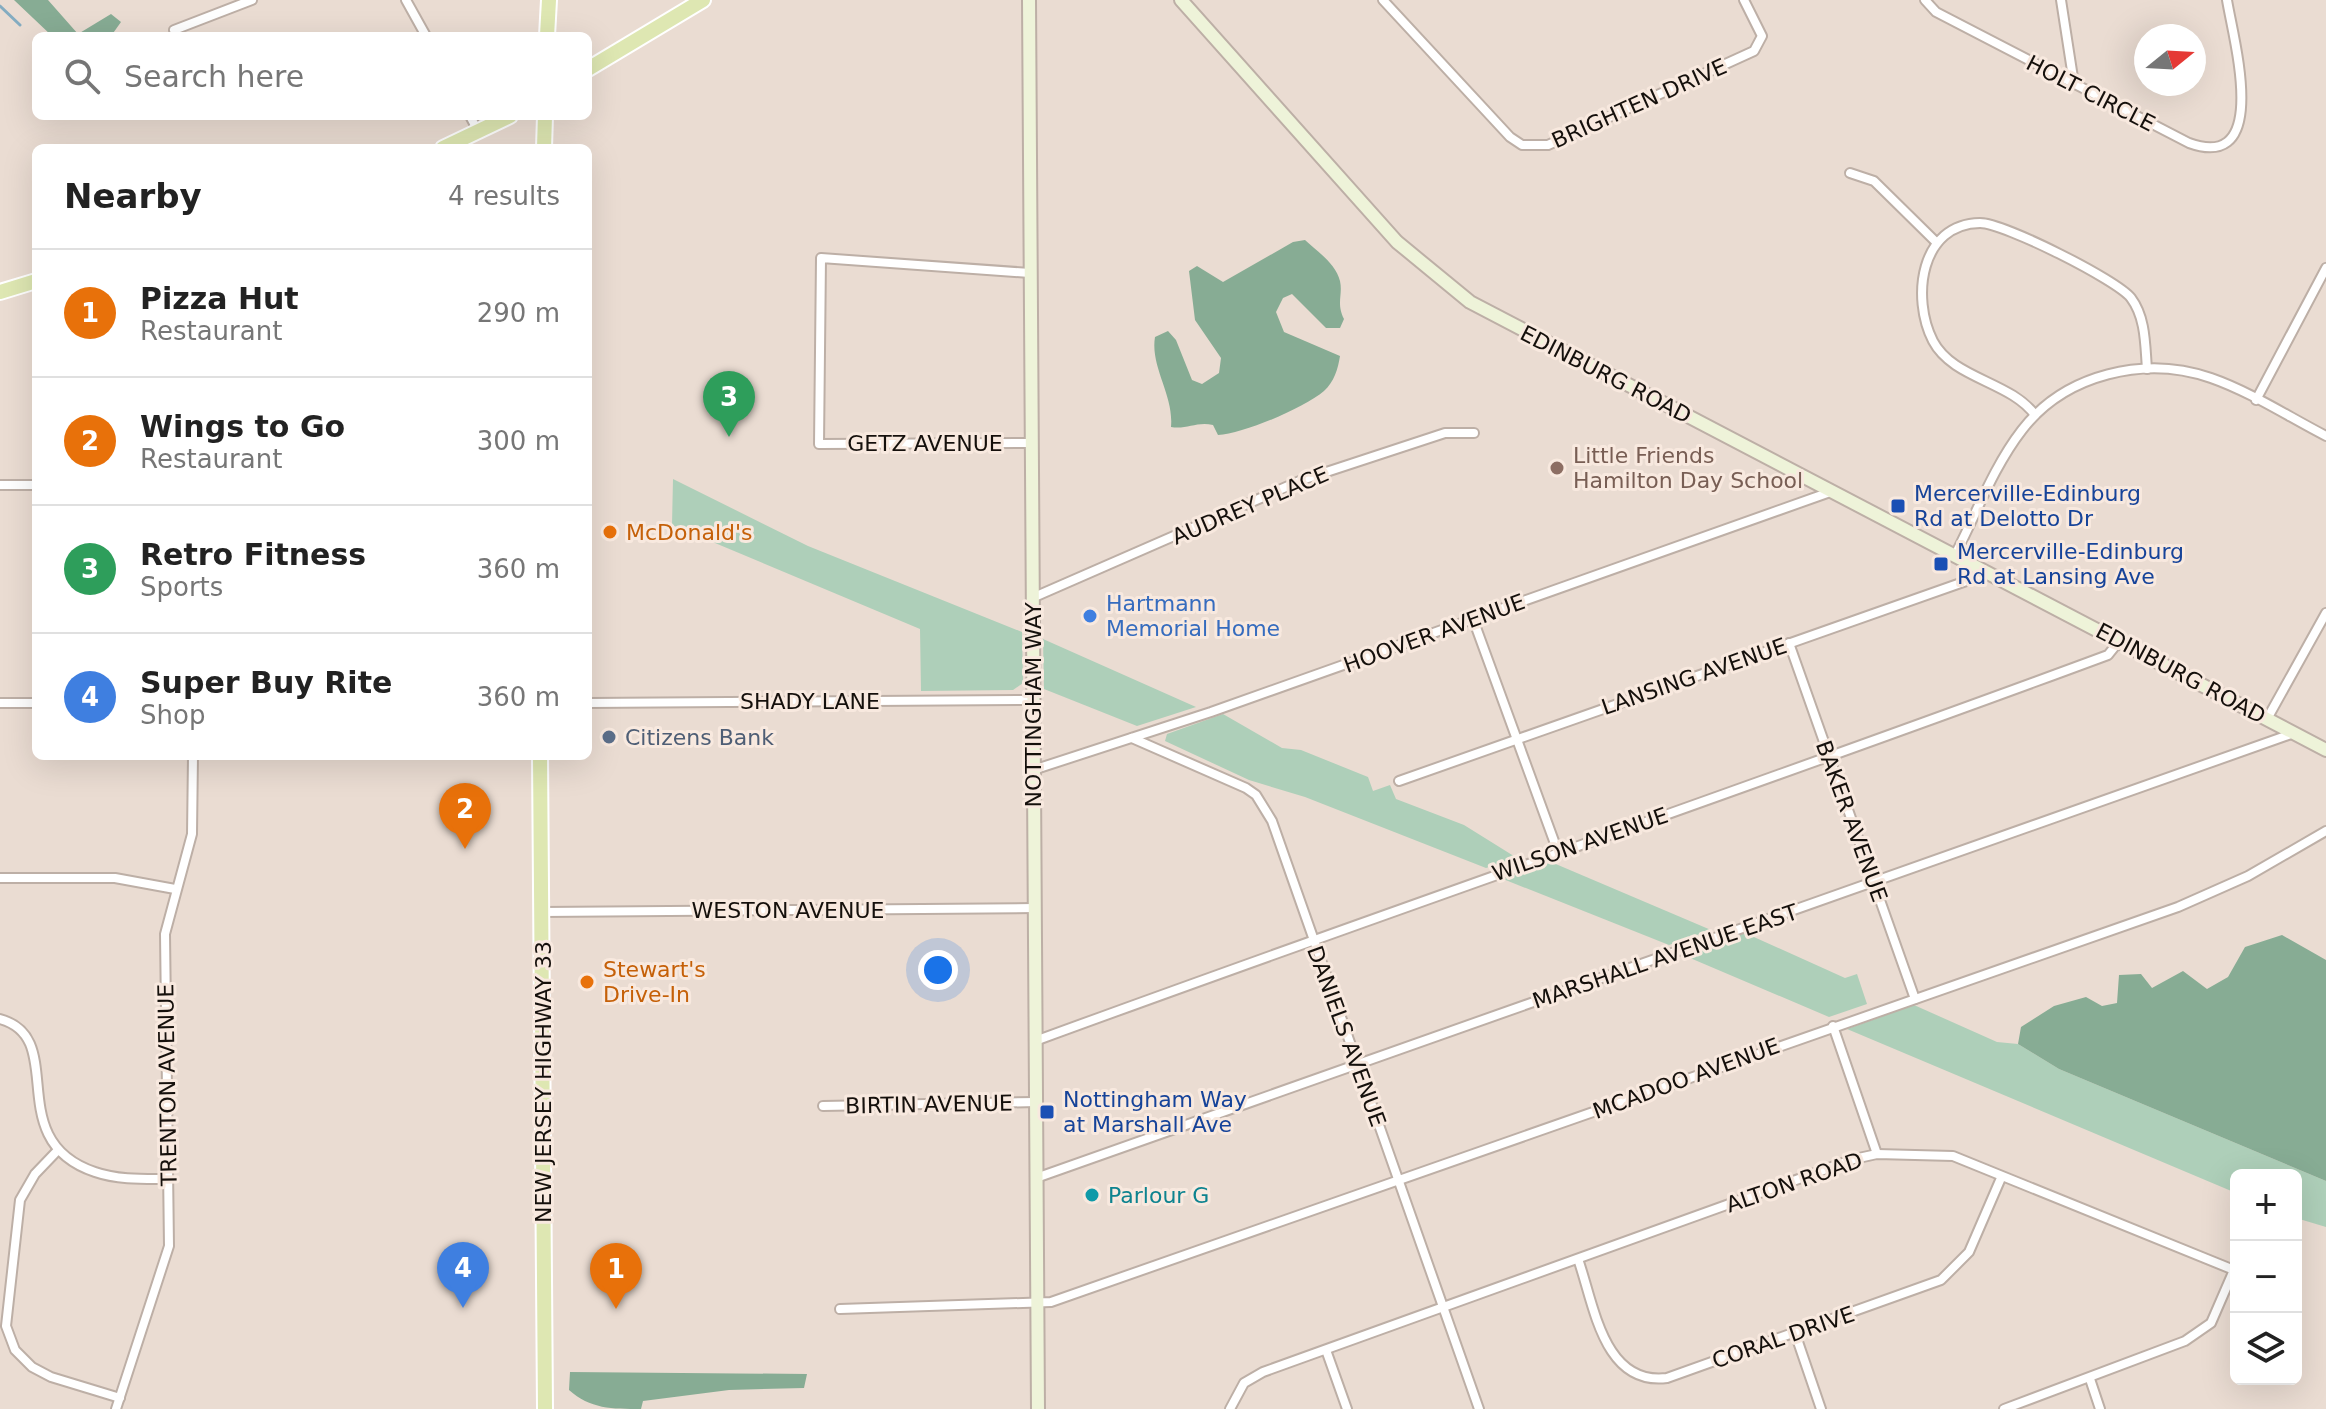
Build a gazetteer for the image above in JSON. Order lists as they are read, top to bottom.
{
  "streets": {
    "main road": ["NEW JERSEY HIGHWAY 33"],
    "street": [
      "HOLT CIRCLE",
      "BRIGHTEN DRIVE",
      "EDINBURG ROAD",
      "GETZ AVENUE",
      "AUDREY PLACE",
      "HOOVER AVENUE",
      "LANSING AVENUE",
      "SHADY LANE",
      "NOTTINGHAM WAY",
      "BAKER AVENUE",
      "WILSON AVENUE",
      "WESTON AVENUE",
      "MARSHALL AVENUE EAST",
      "DANIELS AVENUE",
      "MCADOO AVENUE",
      "TRENTON AVENUE",
      "BIRTIN AVENUE",
      "ALTON ROAD",
      "CORAL DRIVE"
    ]
  },
  "crossings": [
    ["EDINBURG ROAD", "HOOVER AVENUE"],
    ["EDINBURG ROAD", "LANSING AVENUE"],
    ["EDINBURG ROAD", "WILSON AVENUE"],
    ["EDINBURG ROAD", "MARSHALL AVENUE EAST"],
    ["GETZ AVENUE", "NOTTINGHAM WAY"],
    ["AUDREY PLACE", "NOTTINGHAM WAY"],
    ["HOOVER AVENUE", "NOTTINGHAM WAY"],
    ["HOOVER AVENUE", "DANIELS AVENUE"],
    ["LANSING AVENUE", "BAKER AVENUE"],
    ["SHADY LANE", "NOTTINGHAM WAY"],
    ["NOTTINGHAM WAY", "WILSON AVENUE"],
    ["NOTTINGHAM WAY", "WESTON AVENUE"],
    ["NOTTINGHAM WAY", "MARSHALL AVENUE EAST"],
    ["NOTTINGHAM WAY", "MCADOO AVENUE"],
    ["NOTTINGHAM WAY", "BIRTIN AVENUE"],
    ["BAKER AVENUE", "WILSON AVENUE"],
    ["BAKER AVENUE", "MARSHALL AVENUE EAST"],
    ["BAKER AVENUE", "MCADOO AVENUE"],
    ["WILSON AVENUE", "DANIELS AVENUE"],
    ["WESTON AVENUE", "NEW JERSEY HIGHWAY 33"],
    ["MARSHALL AVENUE EAST", "DANIELS AVENUE"],
    ["DANIELS AVENUE", "MCADOO AVENUE"],
    ["DANIELS AVENUE", "ALTON ROAD"],
    ["ALTON ROAD", "CORAL DRIVE"]
  ],
  "places": {
    "other": [
      "Little Friends Hamilton Day School",
      "McDonald's",
      "Hartmann Memorial Home",
      "Citizens Bank",
      "Stewart's Drive-In",
      "Parlour G"
    ],
    "transit": ["Mercerville-Edinburg Rd at Delotto Dr", "Mercerville-Edinburg Rd at Lansing Ave", "Nottingham Way at Marshall Ave"]
  },
  "north": "right",
  "page": {
    "search": "Search here",
    "heading": ["Nearby", "4 results"],
    "list": [
      {
        "mark": "1",
        "name": "Pizza Hut",
        "note": "Restaurant",
        "value": "290 m"
      },
      {
        "mark": "2",
        "name": "Wings to Go",
        "note": "Restaurant",
        "value": "300 m"
      },
      {
        "mark": "3",
        "name": "Retro Fitness",
        "note": "Sports",
        "value": "360 m"
      },
      {
        "mark": "4",
        "name": "Super Buy Rite",
        "note": "Shop",
        "value": "360 m"
      }
    ],
    "pins": [
      "3",
      "2",
      "4",
      "1"
    ],
    "map_buttons": ["+", "−"]
  }
}
